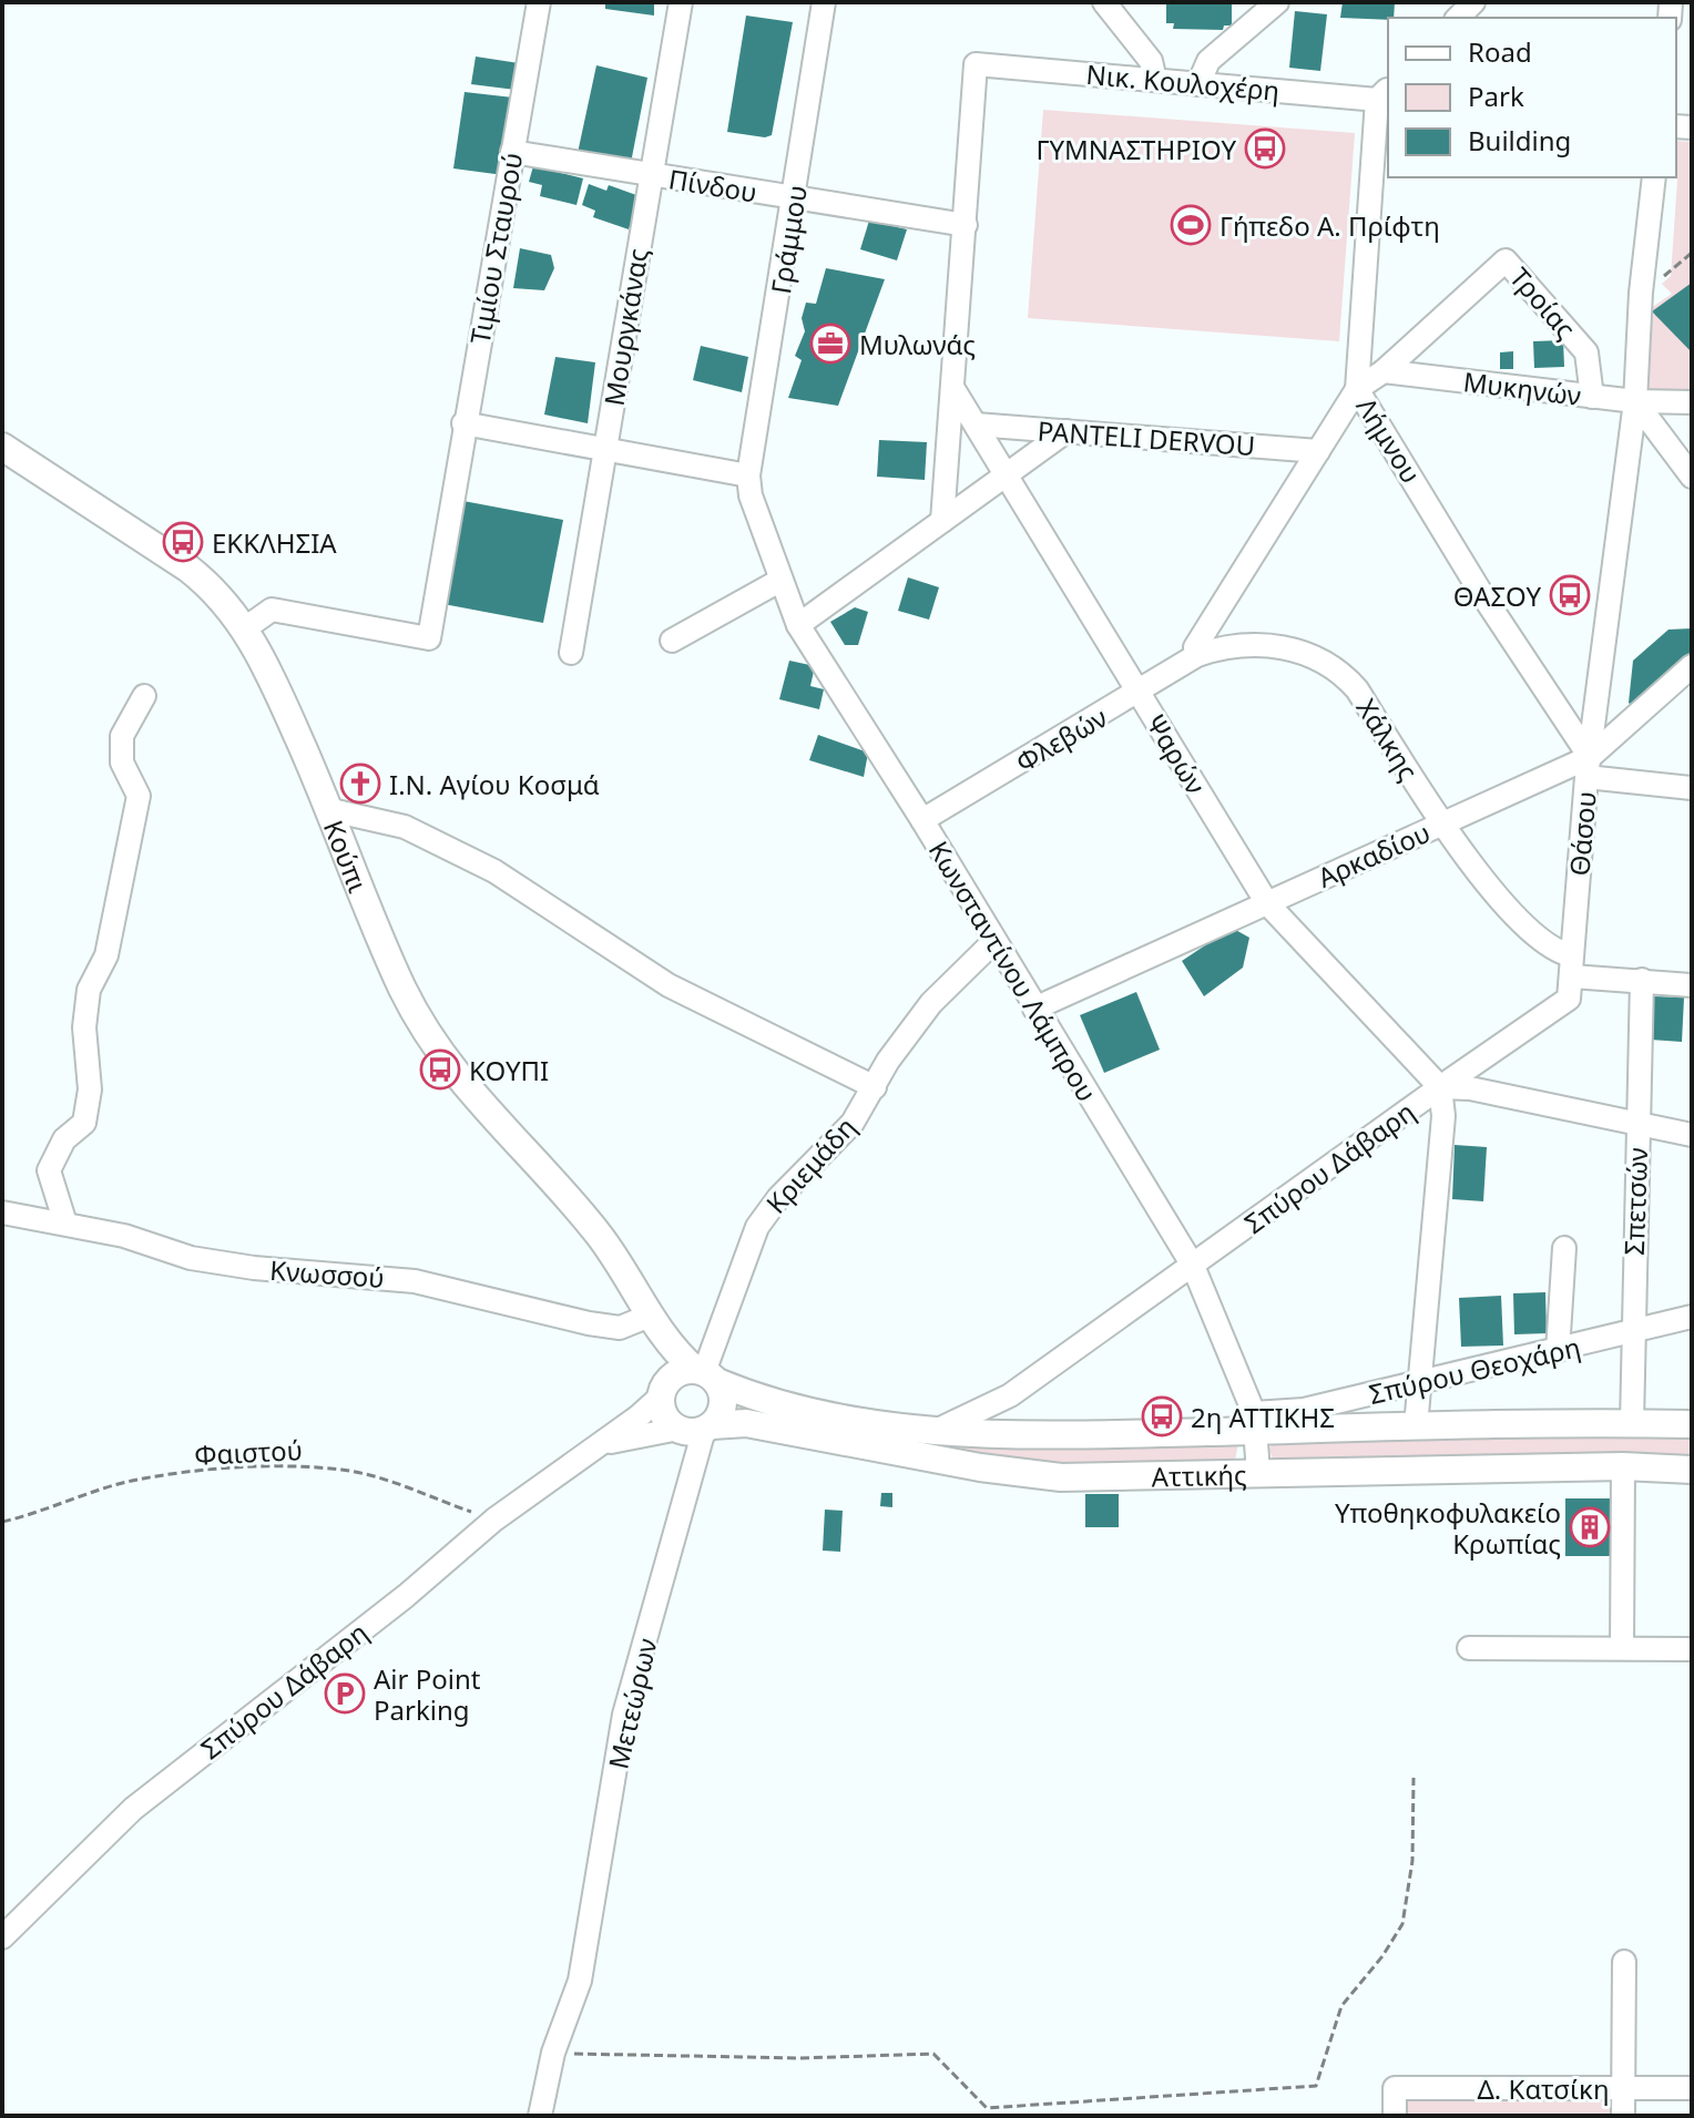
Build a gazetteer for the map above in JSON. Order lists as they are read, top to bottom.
{
  "streets": {
    "main road": ["Κούπι", "Αττικής"],
    "street": [
      "Νικ. Κουλοχέρη",
      "Πίνδου",
      "Γράμμου",
      "Τιμίου Σταυρού",
      "Τροίας",
      "Μουργκάνας",
      "Μυκηνών",
      "PANTELI DERVOU",
      "Λήμνου",
      "Φλεβών",
      "Χάλκης",
      "Ψαρών",
      "Θάσου",
      "Αρκαδίου",
      "Κωνσταντίνου Λάμπρου",
      "Κριεμάδη",
      "Σπύρου Δάβαρη",
      "Σπετσών",
      "Κνωσσού",
      "Σπύρου Θεοχάρη",
      "Μετεώρων",
      "Δ. Κατσίκη"
    ],
    "path": ["Φαιστού"]
  },
  "crossings": [
    ["Νικ. Κουλοχέρη", "Πίνδου"],
    ["Πίνδου", "Γράμμου"],
    ["Πίνδου", "Τιμίου Σταυρού"],
    ["Πίνδου", "Μουργκάνας"],
    ["Γράμμου", "Κωνσταντίνου Λάμπρου"],
    ["Τιμίου Σταυρού", "Κούπι"],
    ["Τροίας", "Μυκηνών"],
    ["Τροίας", "Λήμνου"],
    ["Μυκηνών", "Λήμνου"],
    ["Μυκηνών", "Θάσου"],
    ["PANTELI DERVOU", "Λήμνου"],
    ["PANTELI DERVOU", "Ψαρών"],
    ["Λήμνου", "Φλεβών"],
    ["Λήμνου", "Χάλκης"],
    ["Λήμνου", "Θάσου"],
    ["Λήμνου", "Αρκαδίου"],
    ["Φλεβών", "Χάλκης"],
    ["Φλεβών", "Ψαρών"],
    ["Φλεβών", "Κωνσταντίνου Λάμπρου"],
    ["Χάλκης", "Θάσου"],
    ["Χάλκης", "Αρκαδίου"],
    ["Ψαρών", "Θάσου"],
    ["Ψαρών", "Αρκαδίου"],
    ["Ψαρών", "Σπύρου Δάβαρη"],
    ["Θάσου", "Αρκαδίου"],
    ["Θάσου", "Σπύρου Δάβαρη"],
    ["Αρκαδίου", "Κωνσταντίνου Λάμπρου"],
    ["Κούπι", "Κνωσσού"],
    ["Κωνσταντίνου Λάμπρου", "Κριεμάδη"],
    ["Κωνσταντίνου Λάμπρου", "Σπύρου Δάβαρη"],
    ["Κωνσταντίνου Λάμπρου", "Σπύρου Θεοχάρη"],
    ["Κωνσταντίνου Λάμπρου", "Αττικής"],
    ["Κριεμάδη", "Σπύρου Δάβαρη"],
    ["Κριεμάδη", "Αττικής"],
    ["Κριεμάδη", "Μετεώρων"],
    ["Σπύρου Δάβαρη", "Σπετσών"],
    ["Σπύρου Δάβαρη", "Φαιστού"],
    ["Σπύρου Δάβαρη", "Αττικής"],
    ["Σπύρου Δάβαρη", "Μετεώρων"],
    ["Σπετσών", "Σπύρου Θεοχάρη"],
    ["Σπετσών", "Αττικής"],
    ["Σπύρου Θεοχάρη", "Αττικής"],
    ["Αττικής", "Μετεώρων"]
  ],
  "places": {
    "bus stop": [
      "ΓΥΜΝΑΣΤΗΡΙΟΥ",
      "ΕΚΚΛΗΣΙΑ",
      "ΘΑΣΟΥ",
      "ΚΟΥΠΙ",
      "2η ΑΤΤΙΚΗΣ"
    ],
    "sports": ["Γήπεδο Α. Πρίφτη"],
    "office": ["Μυλωνάς"],
    "church": ["Ι.Ν. Αγίου Κοσμά"],
    "building": ["Υποθηκοφυλακείο Κρωπίας"],
    "parking": ["Air Point Parking"]
  },
  "legend": ["Road", "Park", "Building"]
}
